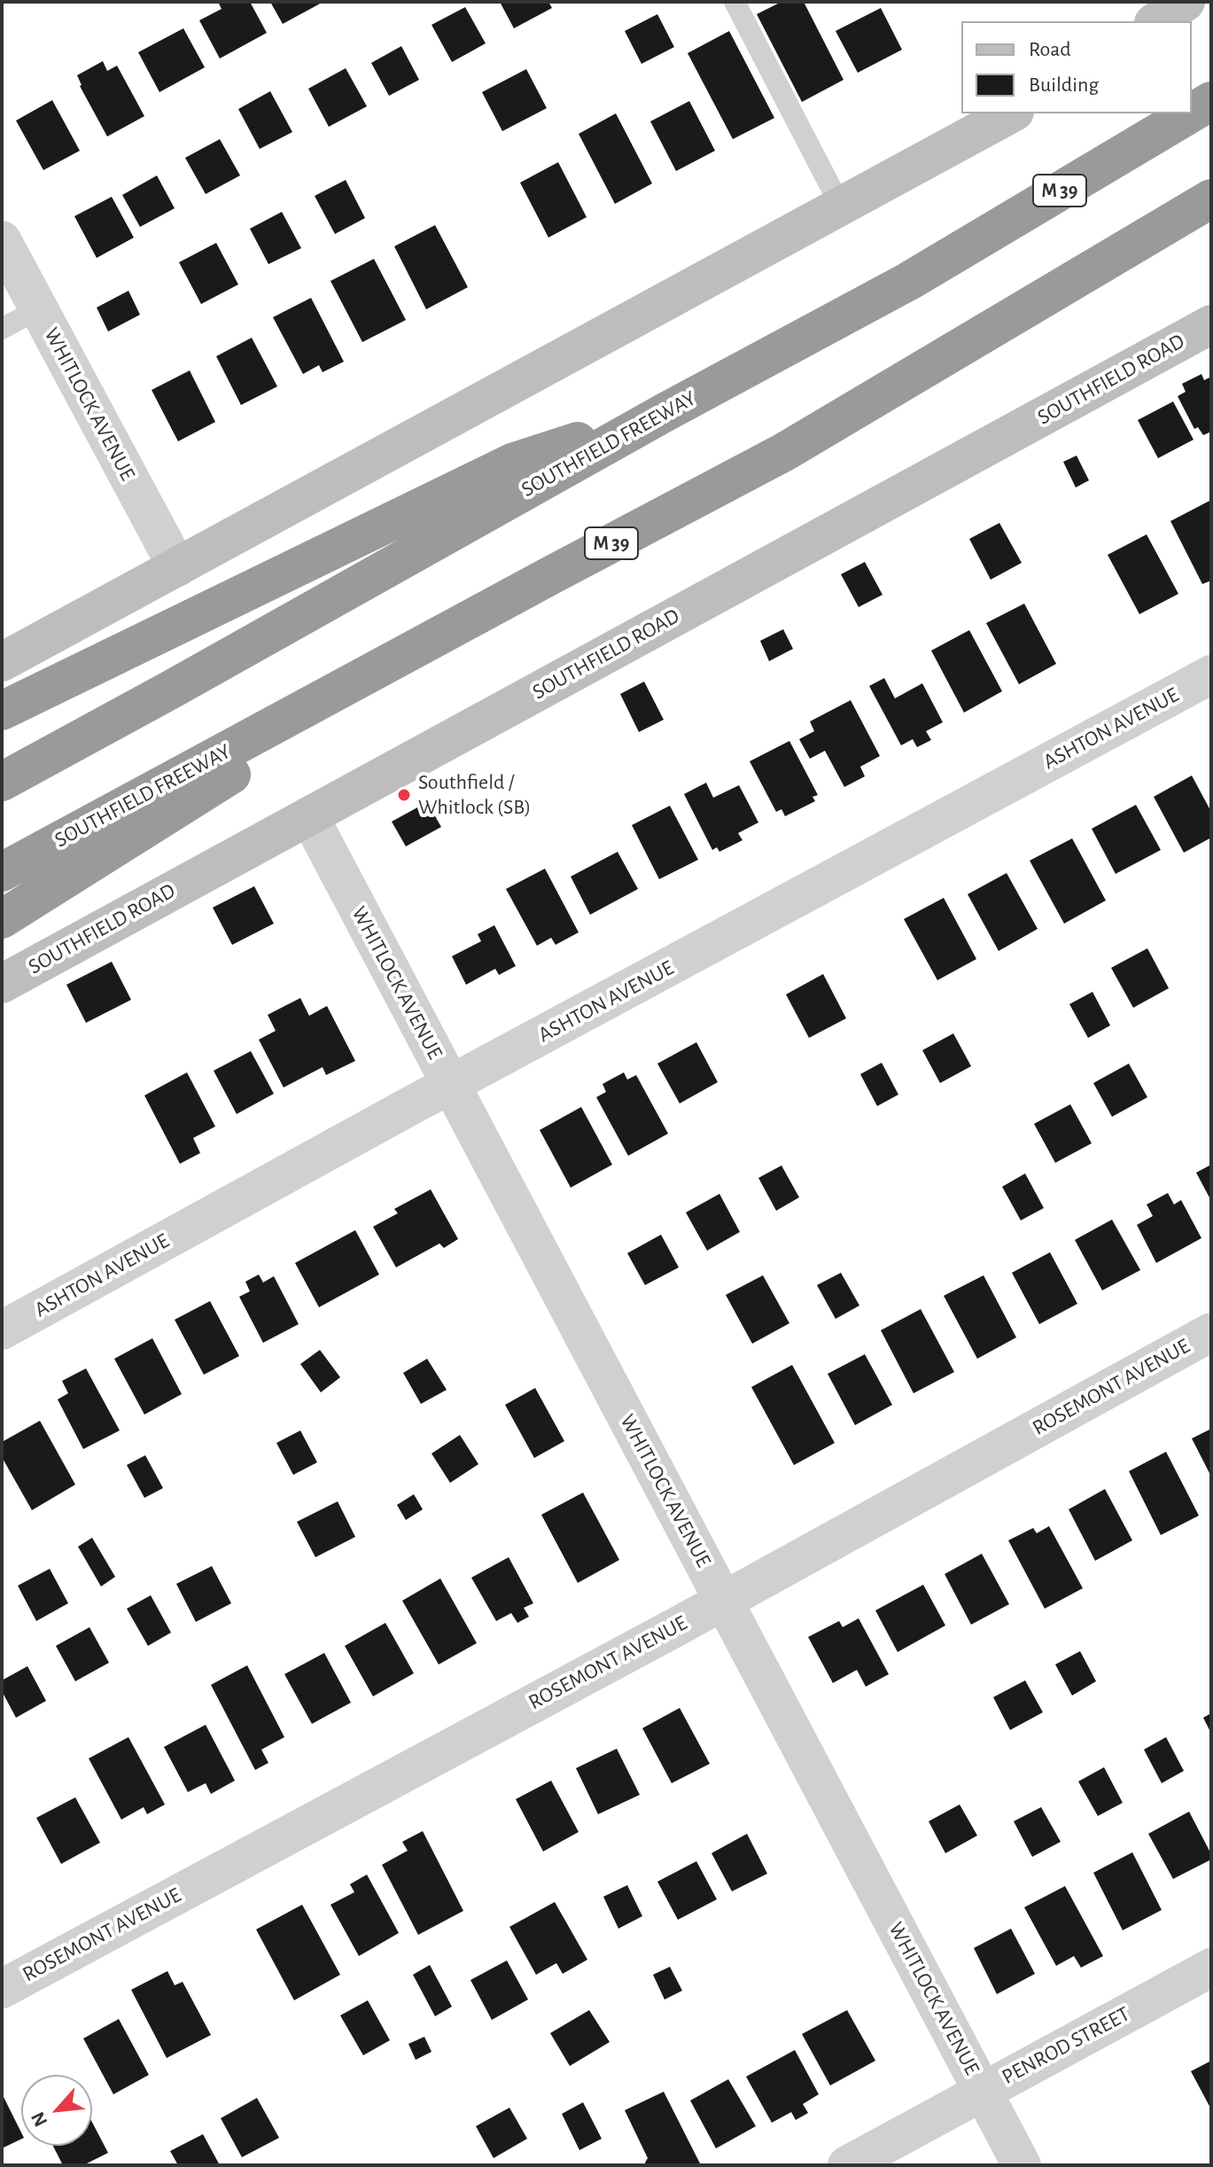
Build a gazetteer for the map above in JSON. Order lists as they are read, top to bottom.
{
  "streets": {
    "highway": ["M 39", "SOUTHFIELD FREEWAY"],
    "main road": ["SOUTHFIELD ROAD"],
    "street": [
      "WHITLOCK AVENUE",
      "ASHTON AVENUE",
      "ROSEMONT AVENUE",
      "PENROD STREET"
    ]
  },
  "crossings": [
    ["SOUTHFIELD ROAD", "WHITLOCK AVENUE"],
    ["WHITLOCK AVENUE", "ASHTON AVENUE"],
    ["WHITLOCK AVENUE", "ROSEMONT AVENUE"],
    ["WHITLOCK AVENUE", "PENROD STREET"]
  ],
  "places": ["Southfield / Whitlock (SB)"],
  "legend": ["Road", "Building"],
  "north": "bottom left"
}
